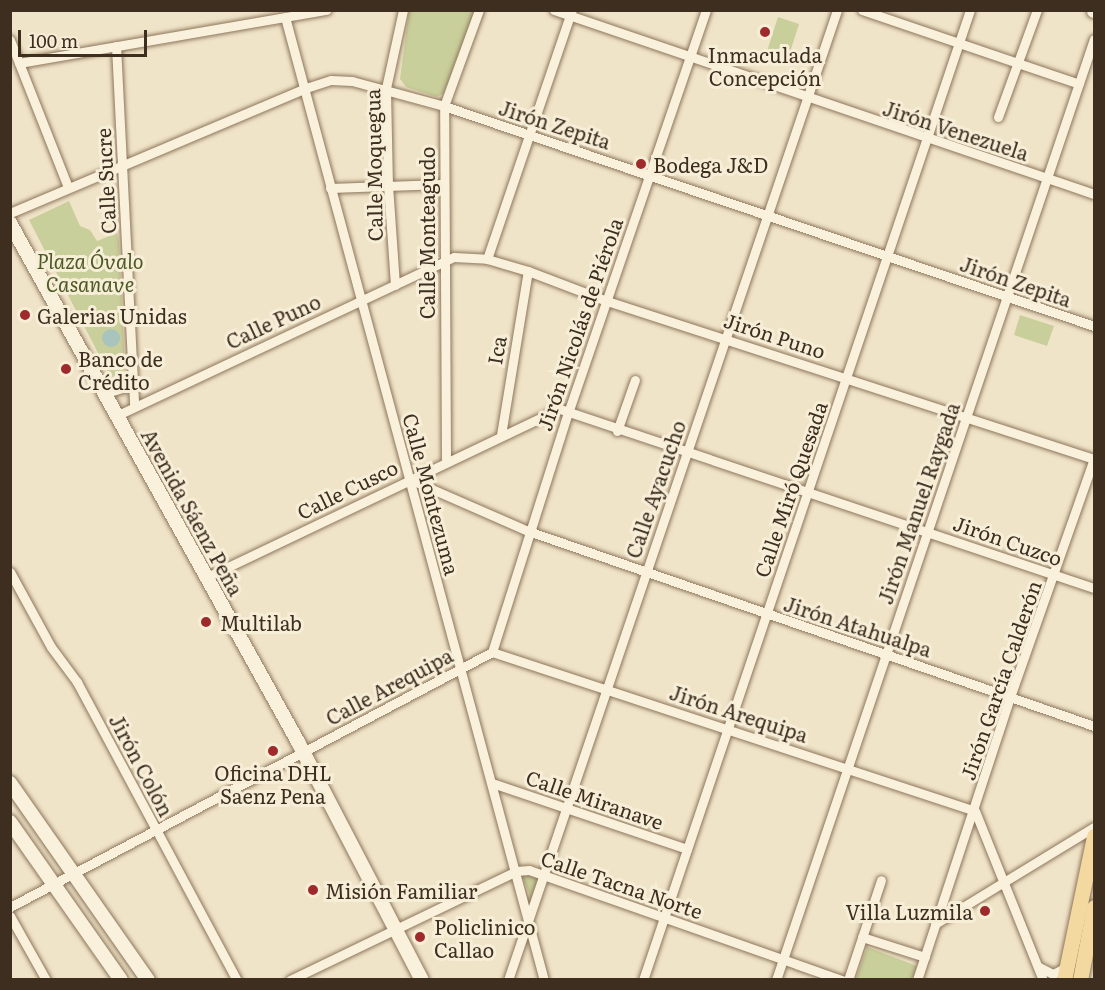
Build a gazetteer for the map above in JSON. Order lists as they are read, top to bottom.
{
  "streets": {
    "street": [
      "Jirón Zepita",
      "Jirón Venezuela",
      "Calle Moquegua",
      "Calle Sucre",
      "Calle Monteagudo",
      "Calle Puno",
      "Jirón Nicolás de Piérola",
      "Jirón Puno",
      "Ica",
      "Calle Cusco",
      "Calle Ayacucho",
      "Calle Miró Quesada",
      "Calle Montezuma",
      "Jirón Manuel Raygada",
      "Avenida Sáenz Peña",
      "Jirón Cuzco",
      "Jirón Atahualpa",
      "Jirón García Calderón",
      "Calle Arequipa",
      "Jirón Arequipa",
      "Jirón Colón",
      "Calle Miranave",
      "Calle Tacna Norte"
    ]
  },
  "crossings": [
    ["Jirón Zepita", "Calle Moquegua"],
    ["Jirón Zepita", "Calle Sucre"],
    ["Jirón Zepita", "Calle Monteagudo"],
    ["Jirón Zepita", "Jirón Nicolás de Piérola"],
    ["Jirón Zepita", "Calle Ayacucho"],
    ["Jirón Zepita", "Calle Miró Quesada"],
    ["Jirón Zepita", "Calle Montezuma"],
    ["Jirón Zepita", "Jirón Manuel Raygada"],
    ["Jirón Venezuela", "Jirón Nicolás de Piérola"],
    ["Jirón Venezuela", "Calle Ayacucho"],
    ["Jirón Venezuela", "Calle Miró Quesada"],
    ["Jirón Venezuela", "Jirón Manuel Raygada"],
    ["Calle Moquegua", "Calle Puno"],
    ["Calle Sucre", "Calle Puno"],
    ["Calle Monteagudo", "Calle Puno"],
    ["Calle Monteagudo", "Jirón Puno"],
    ["Calle Monteagudo", "Calle Cusco"],
    ["Calle Puno", "Jirón Puno"],
    ["Calle Puno", "Calle Montezuma"],
    ["Calle Puno", "Avenida Sáenz Peña"],
    ["Jirón Nicolás de Piérola", "Jirón Puno"],
    ["Jirón Nicolás de Piérola", "Calle Cusco"],
    ["Jirón Nicolás de Piérola", "Jirón Cuzco"],
    ["Jirón Nicolás de Piérola", "Jirón Atahualpa"],
    ["Jirón Nicolás de Piérola", "Calle Arequipa"],
    ["Jirón Nicolás de Piérola", "Jirón Arequipa"],
    ["Jirón Puno", "Ica"],
    ["Jirón Puno", "Calle Ayacucho"],
    ["Jirón Puno", "Calle Miró Quesada"],
    ["Jirón Puno", "Jirón Manuel Raygada"],
    ["Jirón Puno", "Jirón García Calderón"],
    ["Ica", "Calle Cusco"],
    ["Calle Cusco", "Calle Montezuma"],
    ["Calle Cusco", "Avenida Sáenz Peña"],
    ["Calle Cusco", "Jirón Cuzco"],
    ["Calle Cusco", "Jirón Atahualpa"],
    ["Calle Ayacucho", "Calle Montezuma"],
    ["Calle Ayacucho", "Jirón Cuzco"],
    ["Calle Ayacucho", "Jirón Atahualpa"],
    ["Calle Ayacucho", "Jirón Arequipa"],
    ["Calle Ayacucho", "Calle Miranave"],
    ["Calle Ayacucho", "Calle Tacna Norte"],
    ["Calle Miró Quesada", "Jirón Cuzco"],
    ["Calle Miró Quesada", "Jirón Atahualpa"],
    ["Calle Miró Quesada", "Jirón Arequipa"],
    ["Calle Miró Quesada", "Calle Miranave"],
    ["Calle Miró Quesada", "Calle Tacna Norte"],
    ["Calle Montezuma", "Jirón Atahualpa"],
    ["Calle Montezuma", "Calle Arequipa"],
    ["Calle Montezuma", "Calle Miranave"],
    ["Calle Montezuma", "Calle Tacna Norte"],
    ["Jirón Manuel Raygada", "Jirón Cuzco"],
    ["Jirón Manuel Raygada", "Jirón Atahualpa"],
    ["Jirón Manuel Raygada", "Jirón Arequipa"],
    ["Jirón Manuel Raygada", "Calle Tacna Norte"],
    ["Avenida Sáenz Peña", "Calle Arequipa"],
    ["Avenida Sáenz Peña", "Calle Tacna Norte"],
    ["Jirón Cuzco", "Jirón García Calderón"],
    ["Jirón Atahualpa", "Jirón García Calderón"],
    ["Jirón García Calderón", "Jirón Arequipa"],
    ["Calle Arequipa", "Jirón Arequipa"],
    ["Calle Arequipa", "Jirón Colón"]
  ],
  "parks": ["Plaza Óvalo Casanave"],
  "places": [
    "Inmaculada Concepción",
    "Bodega J&D",
    "Galerias Unidas",
    "Banco de Crédito",
    "Multilab",
    "Oficina DHL Saenz Pena",
    "Misión Familiar",
    "Villa Luzmila",
    "Policlinico Callao"
  ],
  "scale_bar": "100 m"
}
